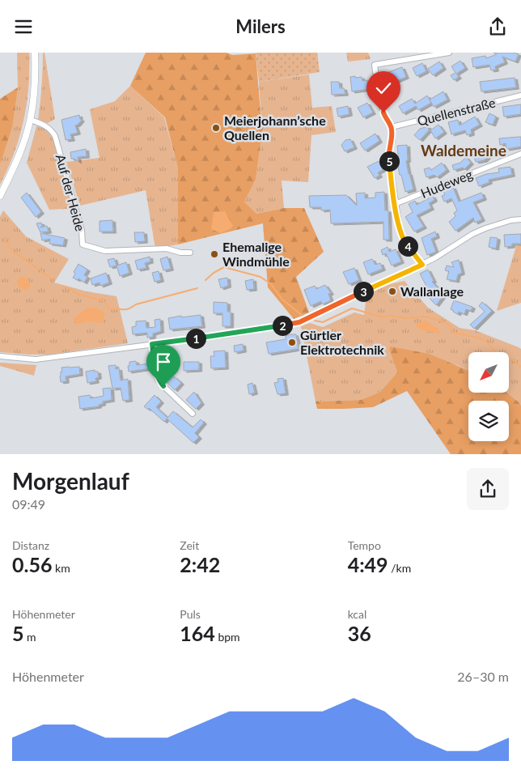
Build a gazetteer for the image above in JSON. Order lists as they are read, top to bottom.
{
  "streets": {
    "street": ["Quellenstraße", "Hudeweg", "Auf der Heide"]
  },
  "districts": ["Waldemeine"],
  "places": [
    "Meierjohann’sche Quellen",
    "Ehemalige Windmühle",
    "Wallanlage",
    "Gürtler Elektrotechnik"
  ],
  "north": "bottom left",
  "page": {
    "header": "Milers",
    "pins": [
      "5",
      "4",
      "3",
      "2",
      "1"
    ],
    "heading": ["Morgenlauf", "09:49"],
    "stats": [
      ["Distanz", "0.56 km"],
      ["Zeit", "2:42"],
      ["Tempo", "4:49 /km"],
      ["Höhenmeter", "5 m"],
      ["Puls", "164 bpm"],
      ["kcal", "36"]
    ],
    "chart": ["Höhenmeter", "26–30 m"]
  }
}
